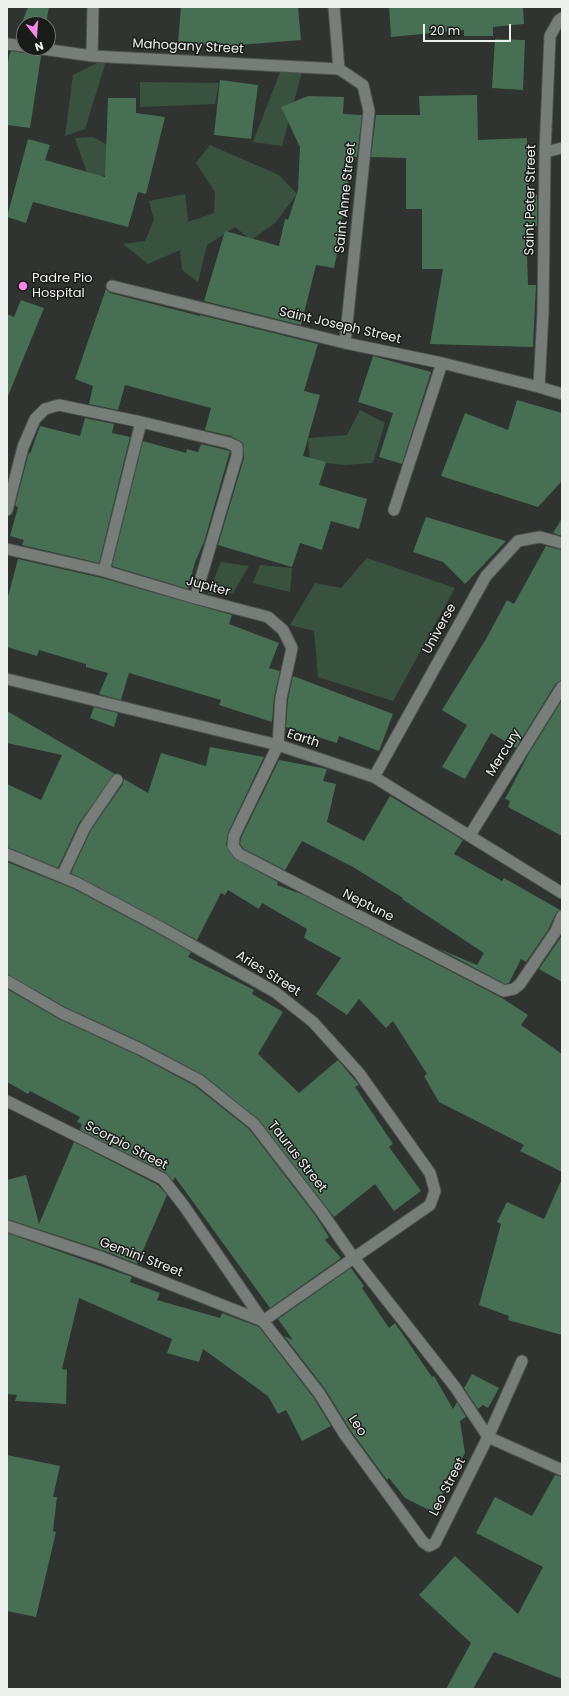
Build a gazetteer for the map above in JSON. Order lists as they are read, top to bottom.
{
  "streets": {
    "street": [
      "Mahogany Street",
      "Saint Anne Street",
      "Saint Peter Street",
      "Saint Joseph Street",
      "Jupiter",
      "Universe",
      "Earth",
      "Mercury",
      "Neptune",
      "Aries Street",
      "Scorpio Street",
      "Taurus Street",
      "Gemini Street",
      "Leo",
      "Leo Street"
    ]
  },
  "crossings": [
    ["Mahogany Street", "Saint Anne Street"],
    ["Saint Anne Street", "Saint Joseph Street"],
    ["Saint Peter Street", "Saint Joseph Street"],
    ["Jupiter", "Earth"],
    ["Jupiter", "Neptune"],
    ["Universe", "Earth"],
    ["Earth", "Mercury"],
    ["Earth", "Neptune"],
    ["Aries Street", "Scorpio Street"],
    ["Aries Street", "Taurus Street"],
    ["Aries Street", "Gemini Street"],
    ["Aries Street", "Leo"],
    ["Scorpio Street", "Gemini Street"],
    ["Scorpio Street", "Leo"],
    ["Taurus Street", "Leo Street"],
    ["Gemini Street", "Leo"],
    ["Leo", "Leo Street"]
  ],
  "places": ["Padre Pio Hospital"],
  "scale_bar": "20 m",
  "north": "bottom"
}
